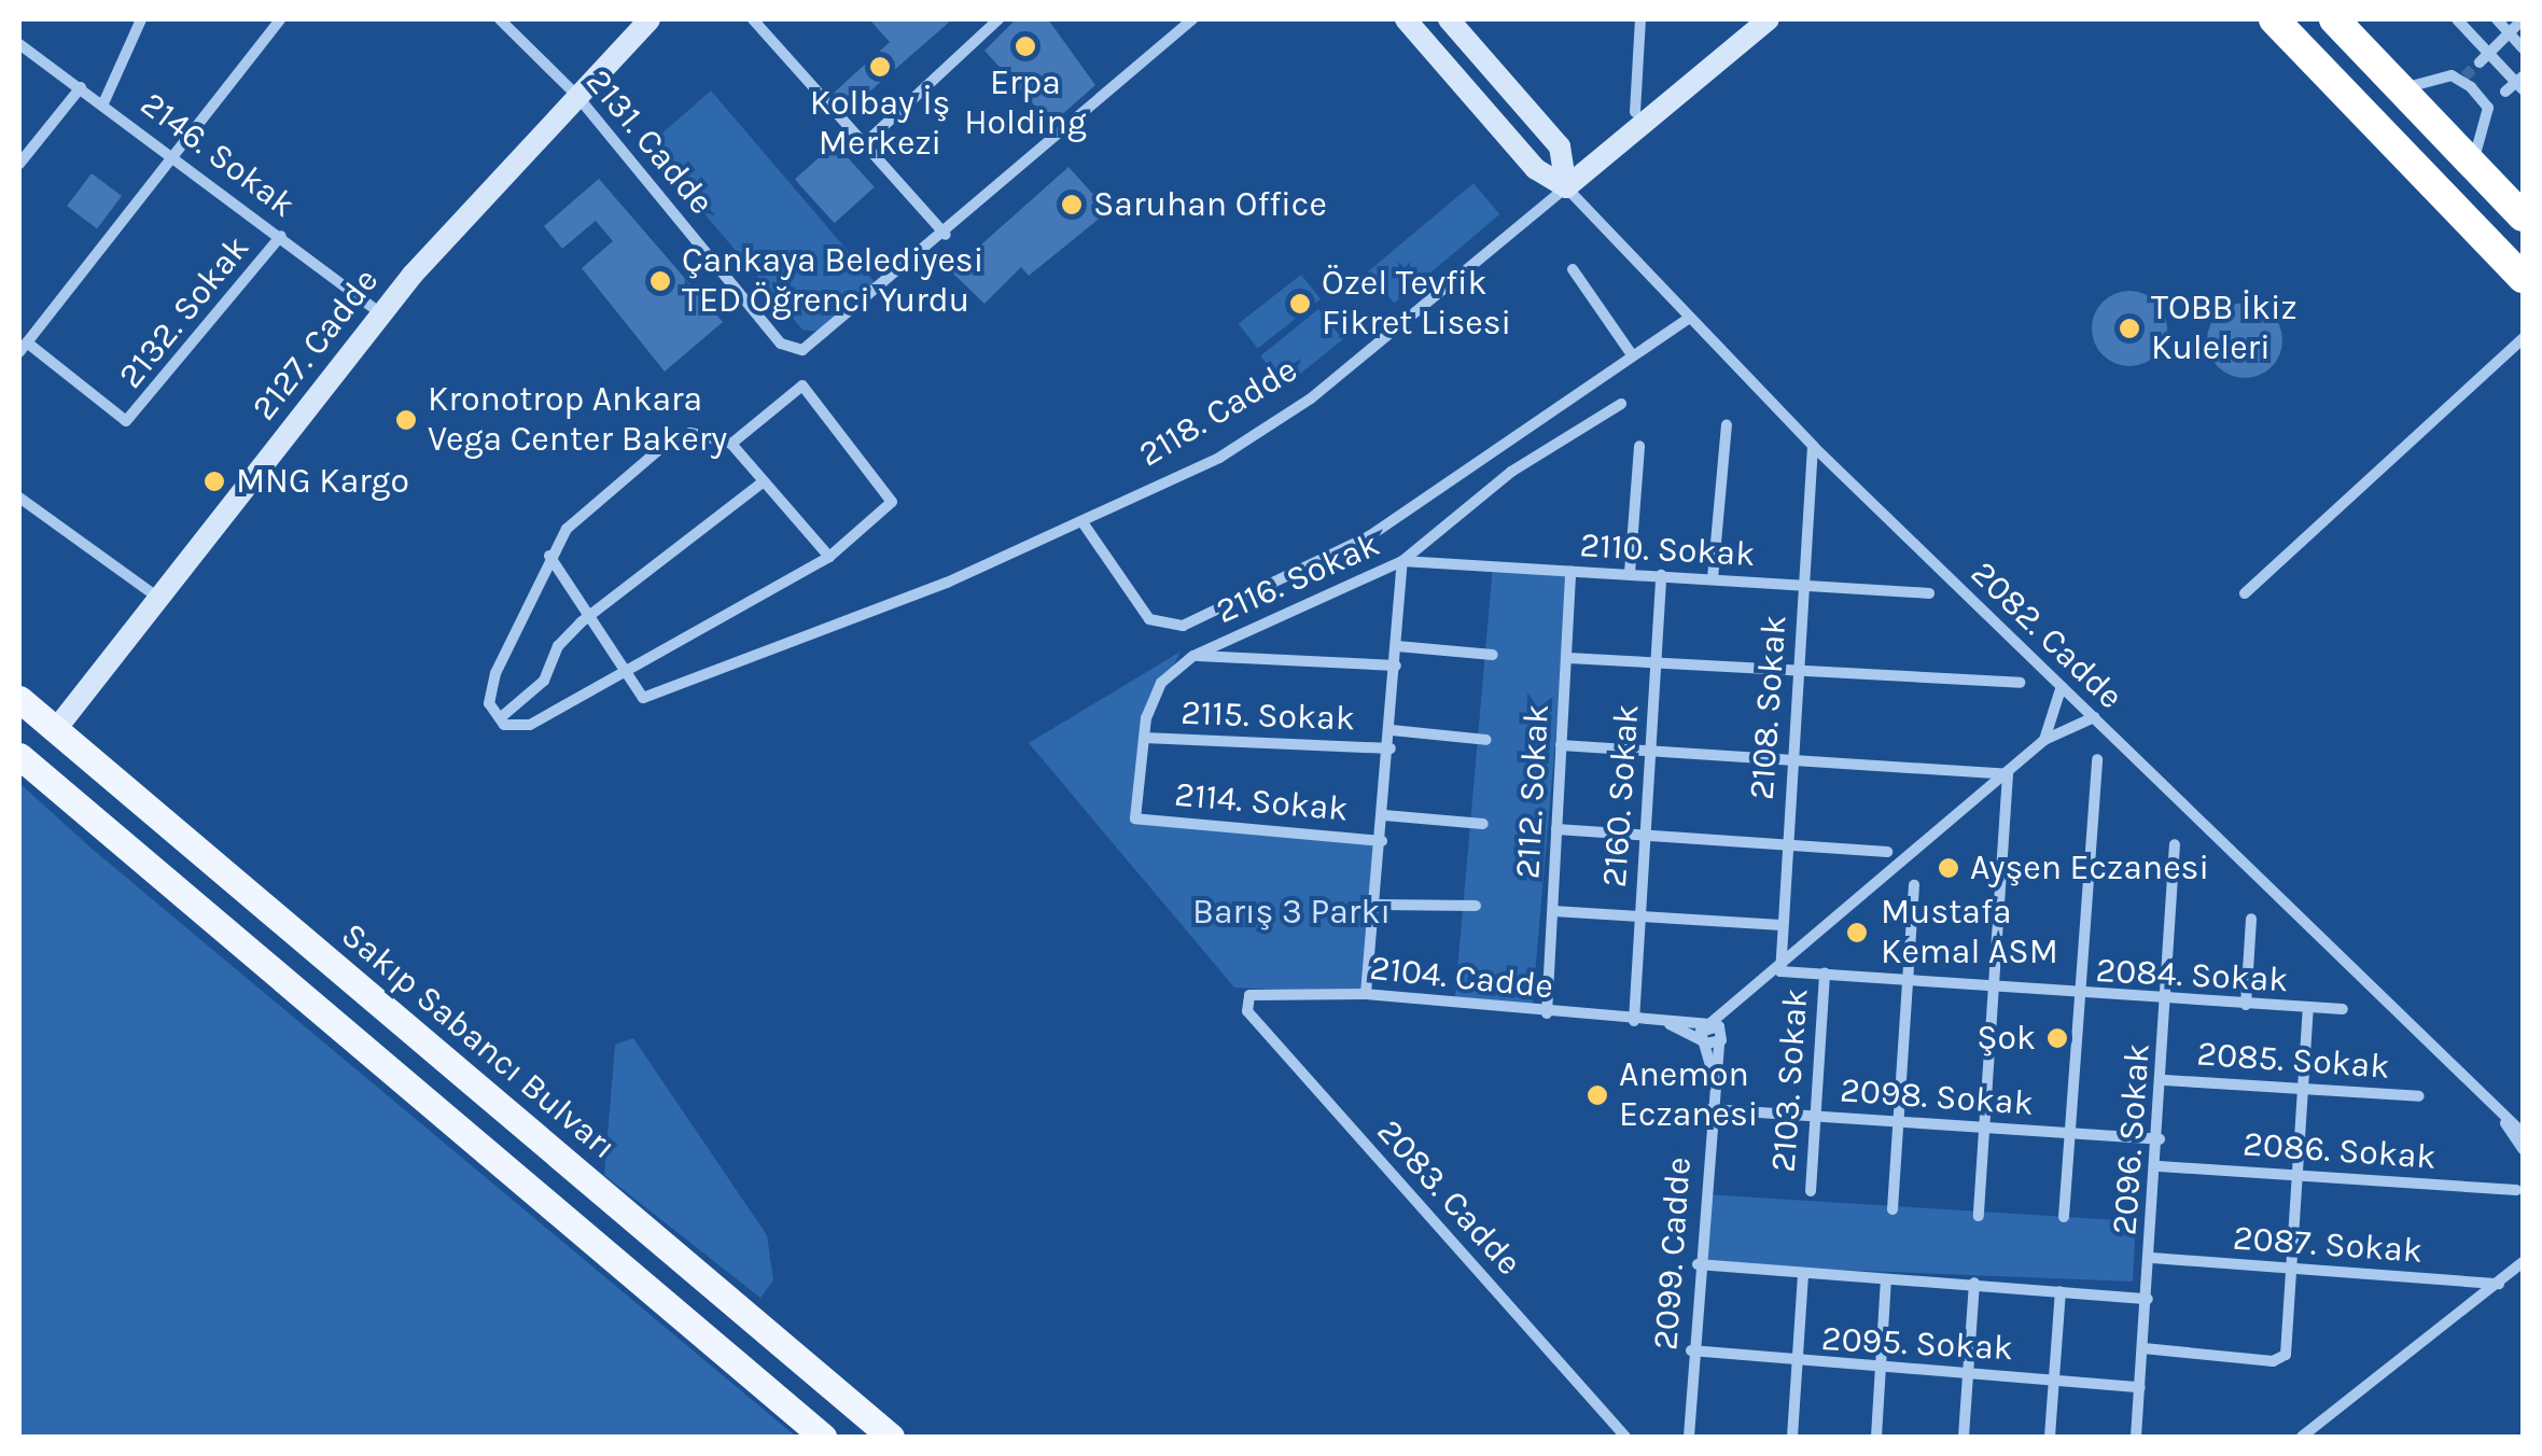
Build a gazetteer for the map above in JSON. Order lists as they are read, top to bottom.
{
  "streets": {
    "main road": ["Sakıp Sabancı Bulvarı"],
    "street": [
      "2131. Cadde",
      "2146. Sokak",
      "2132. Sokak",
      "2127. Cadde",
      "2118. Cadde",
      "2110. Sokak",
      "2116. Sokak",
      "2082. Cadde",
      "2108. Sokak",
      "2115. Sokak",
      "2112. Sokak",
      "2160. Sokak",
      "2114. Sokak",
      "2084. Sokak",
      "2104. Cadde",
      "2085. Sokak",
      "2103. Sokak",
      "2098. Sokak",
      "2096. Sokak",
      "2086. Sokak",
      "2083. Cadde",
      "2087. Sokak",
      "2099. Cadde",
      "2095. Sokak"
    ]
  },
  "crossings": [
    ["2131. Cadde", "2127. Cadde"],
    ["2146. Sokak", "2132. Sokak"],
    ["2146. Sokak", "2127. Cadde"],
    ["2127. Cadde", "Sakıp Sabancı Bulvarı"],
    ["2118. Cadde", "2082. Cadde"],
    ["2110. Sokak", "2116. Sokak"],
    ["2110. Sokak", "2108. Sokak"],
    ["2110. Sokak", "2112. Sokak"],
    ["2110. Sokak", "2160. Sokak"],
    ["2116. Sokak", "2115. Sokak"],
    ["2116. Sokak", "2114. Sokak"],
    ["2082. Cadde", "2108. Sokak"],
    ["2108. Sokak", "2084. Sokak"],
    ["2112. Sokak", "2104. Cadde"],
    ["2160. Sokak", "2104. Cadde"],
    ["2084. Sokak", "2103. Sokak"],
    ["2084. Sokak", "2096. Sokak"],
    ["2104. Cadde", "2083. Cadde"],
    ["2104. Cadde", "2099. Cadde"],
    ["2085. Sokak", "2096. Sokak"],
    ["2103. Sokak", "2098. Sokak"],
    ["2098. Sokak", "2096. Sokak"],
    ["2098. Sokak", "2099. Cadde"],
    ["2096. Sokak", "2086. Sokak"],
    ["2096. Sokak", "2087. Sokak"],
    ["2096. Sokak", "2095. Sokak"],
    ["2099. Cadde", "2095. Sokak"]
  ],
  "parks": ["Barış 3 Parkı"],
  "places": [
    "Erpa Holding",
    "Kolbay İş Merkezi",
    "Saruhan Office",
    "Çankaya Belediyesi TED Öğrenci Yurdu",
    "Özel Tevfik Fikret Lisesi",
    "TOBB İkiz Kuleleri",
    "Kronotrop Ankara Vega Center Bakery",
    "MNG Kargo",
    "Ayşen Eczanesi",
    "Mustafa Kemal ASM",
    "Şok",
    "Anemon Eczanesi"
  ]
}
